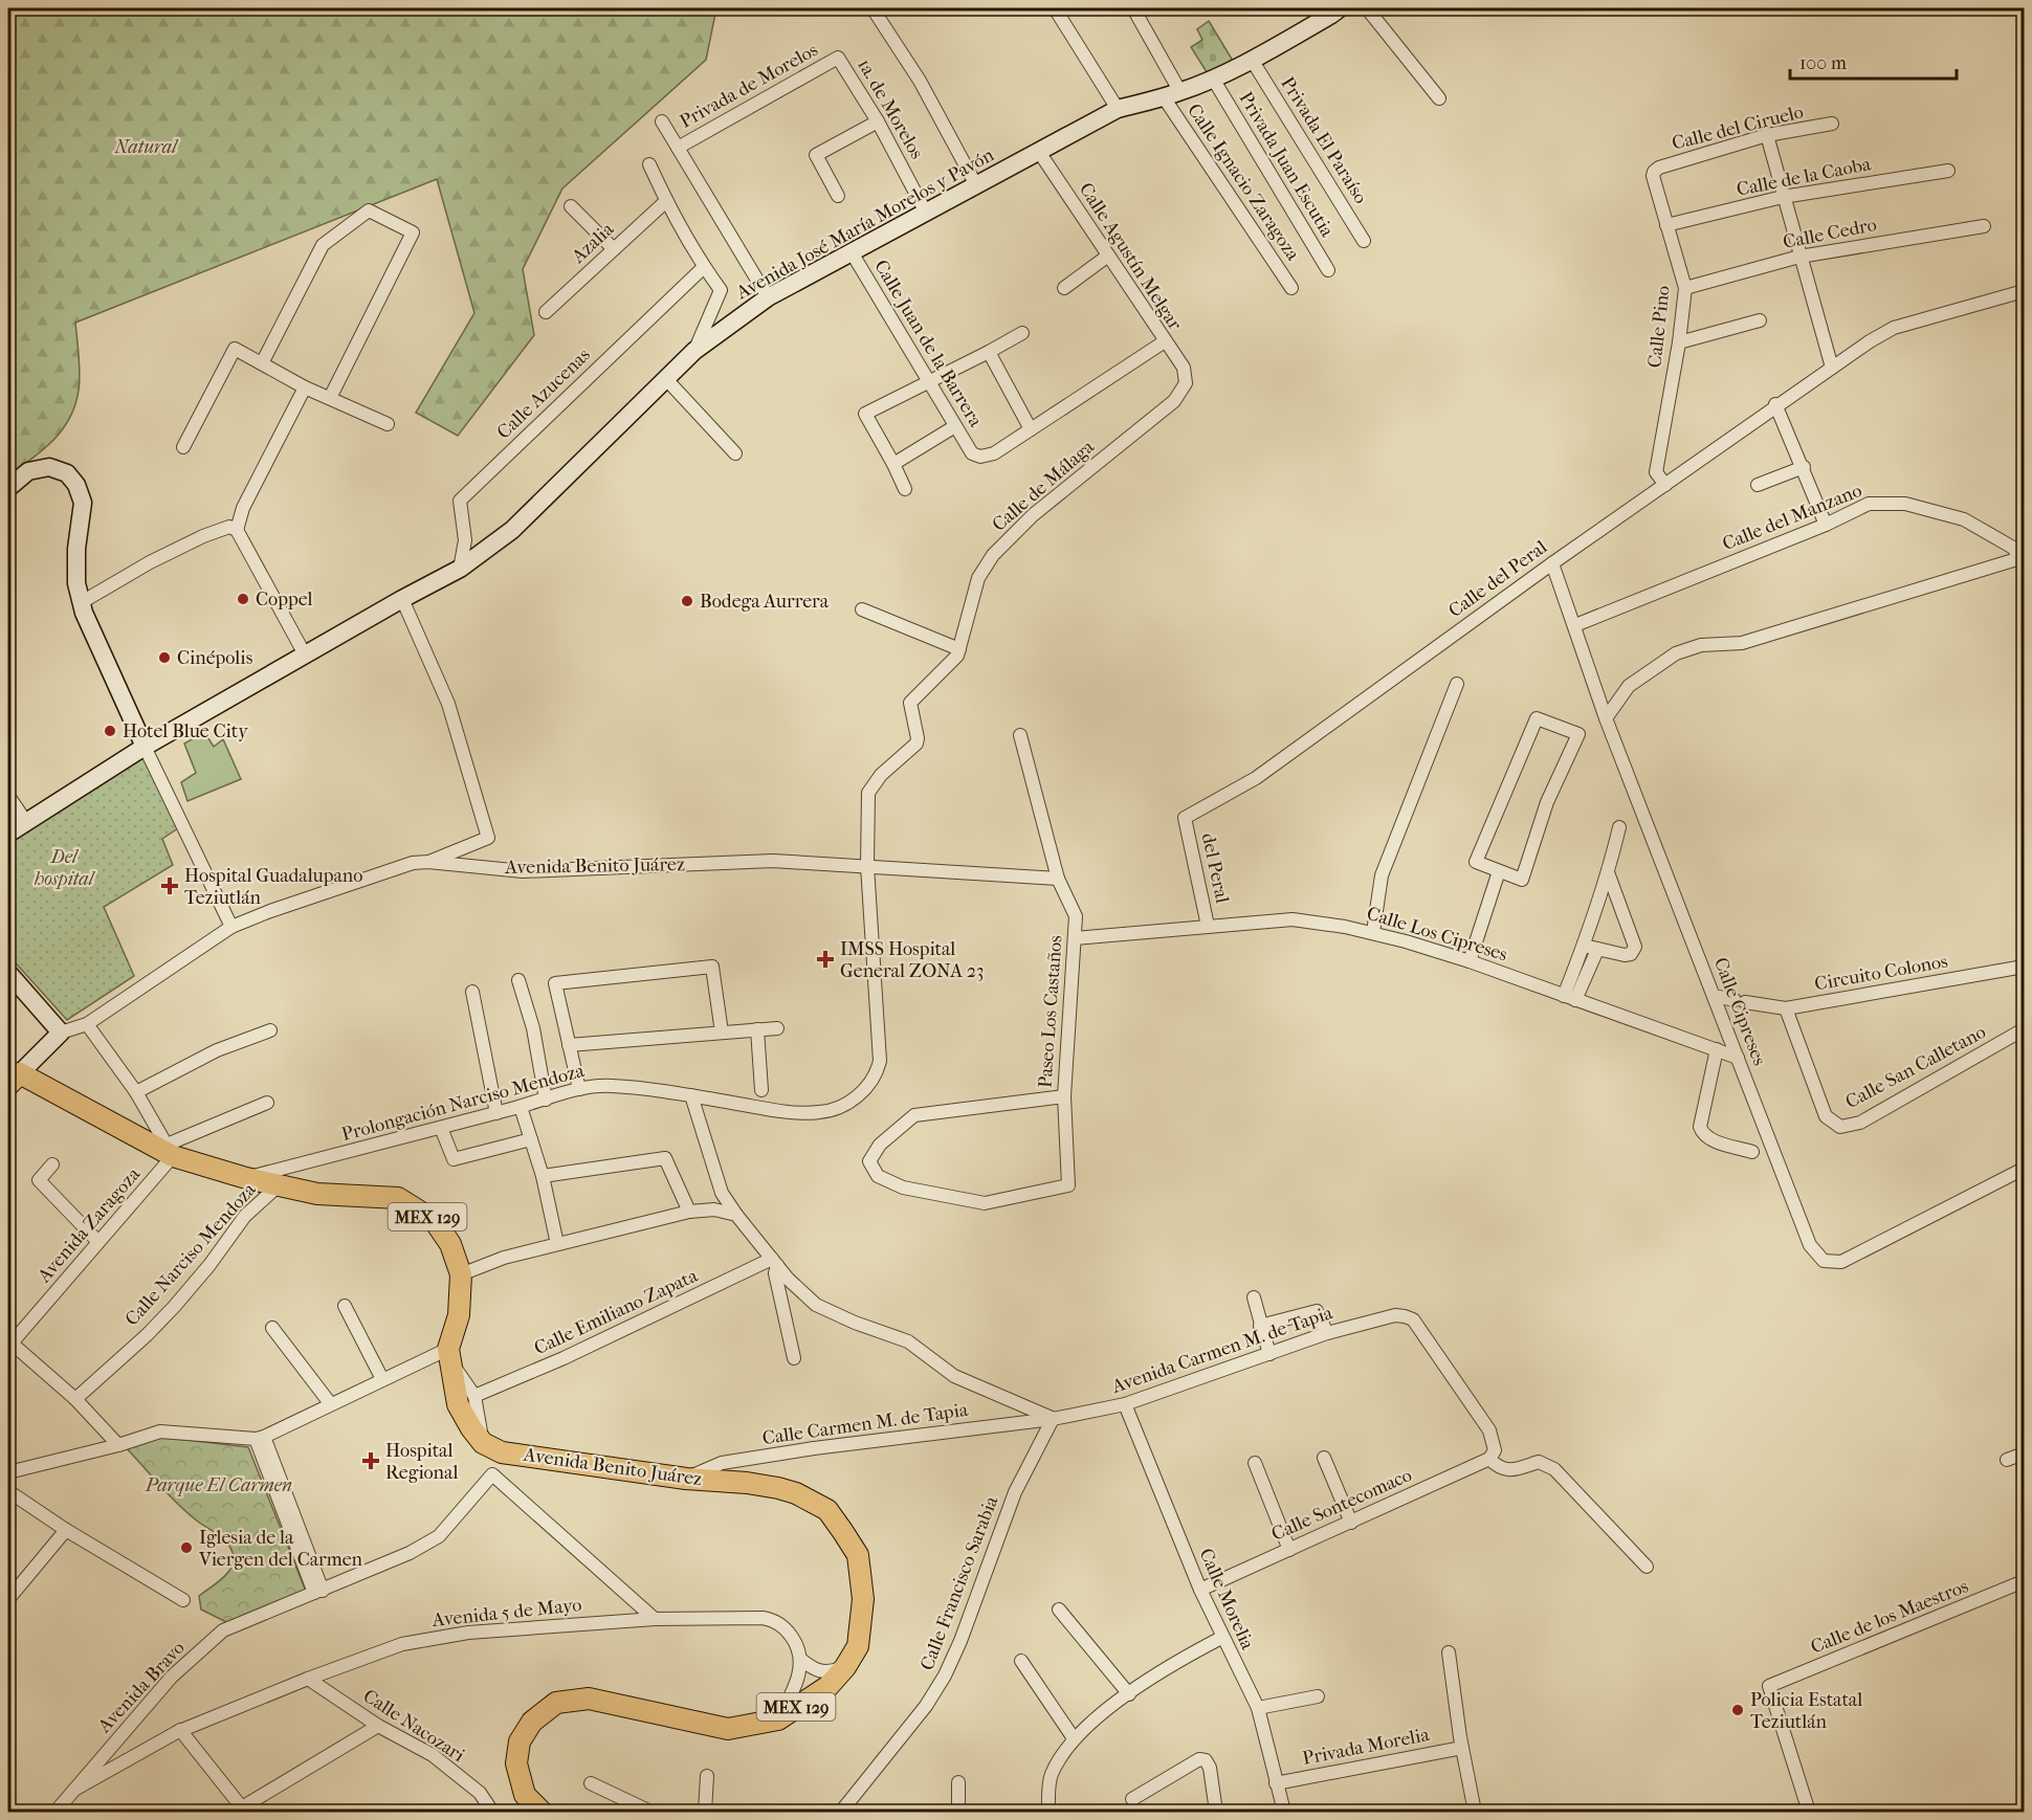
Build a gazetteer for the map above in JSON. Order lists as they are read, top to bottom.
{
  "streets": {
    "main road": ["Avenida José María Morelos y Pavón", "Avenida Benito Juárez", "MEX 129"],
    "street": [
      "Privada de Morelos",
      "1a. de Morelos",
      "Calle del Ciruelo",
      "Privada El Paraíso",
      "Privada Juan Escutia",
      "Calle de la Caoba",
      "Calle Ignacio Zaragoza",
      "Calle Cedro",
      "Azalia",
      "Calle Agustín Melgar",
      "Calle Pino",
      "Calle Juan de la Barrera",
      "Calle Azucenas",
      "Calle de Málaga",
      "Calle del Manzano",
      "Calle del Peral",
      "del Peral",
      "Calle Los Cipreses",
      "Circuito Colonos",
      "Paseo Los Castaños",
      "Calle Cipreses",
      "Calle San Calletano",
      "Prolongación Narciso Mendoza",
      "Avenida Zaragoza",
      "Calle Narciso Mendoza",
      "Calle Emiliano Zapata",
      "Avenida Carmen M. de Tapia",
      "Calle Carmen M. de Tapia",
      "Calle Sontecomaco",
      "Calle Francisco Sarabia",
      "Calle Morelia",
      "Avenida 5 de Mayo",
      "Calle de los Maestros",
      "Avenida Bravo",
      "Calle Nacozari",
      "Privada Morelia"
    ]
  },
  "crossings": [
    ["Privada de Morelos", "1a. de Morelos"],
    ["1a. de Morelos", "Avenida José María Morelos y Pavón"],
    ["Calle del Ciruelo", "Calle Pino"],
    ["Privada El Paraíso", "Avenida José María Morelos y Pavón"],
    ["Privada Juan Escutia", "Avenida José María Morelos y Pavón"],
    ["Calle de la Caoba", "Calle Pino"],
    ["Calle Ignacio Zaragoza", "Avenida José María Morelos y Pavón"],
    ["Avenida José María Morelos y Pavón", "Calle Agustín Melgar"],
    ["Avenida José María Morelos y Pavón", "Calle Juan de la Barrera"],
    ["Avenida José María Morelos y Pavón", "Calle Azucenas"],
    ["Calle Cedro", "Calle Pino"],
    ["Calle Agustín Melgar", "Calle de Málaga"],
    ["Calle Pino", "Calle del Peral"],
    ["Calle de Málaga", "Avenida Benito Juárez"],
    ["Calle de Málaga", "Prolongación Narciso Mendoza"],
    ["Calle del Manzano", "Calle Cipreses"],
    ["Calle del Peral", "del Peral"],
    ["Calle del Peral", "Calle Cipreses"],
    ["Avenida Benito Juárez", "Paseo Los Castaños"],
    ["Avenida Benito Juárez", "Prolongación Narciso Mendoza"],
    ["Avenida Benito Juárez", "MEX 129"],
    ["Avenida Benito Juárez", "Calle Carmen M. de Tapia"],
    ["del Peral", "Calle Los Cipreses"],
    ["Calle Los Cipreses", "Paseo Los Castaños"],
    ["Calle Los Cipreses", "Calle Cipreses"],
    ["Circuito Colonos", "Calle Cipreses"],
    ["Circuito Colonos", "Calle San Calletano"],
    ["Prolongación Narciso Mendoza", "MEX 129"],
    ["MEX 129", "Avenida Zaragoza"],
    ["MEX 129", "Calle Narciso Mendoza"],
    ["Avenida Carmen M. de Tapia", "Calle Carmen M. de Tapia"],
    ["Avenida Carmen M. de Tapia", "Calle Sontecomaco"],
    ["Avenida Carmen M. de Tapia", "Calle Francisco Sarabia"],
    ["Avenida Carmen M. de Tapia", "Calle Morelia"],
    ["Calle Carmen M. de Tapia", "Calle Francisco Sarabia"],
    ["Calle Sontecomaco", "Calle Morelia"],
    ["Calle Morelia", "Privada Morelia"],
    ["Avenida 5 de Mayo", "Avenida Bravo"],
    ["Avenida 5 de Mayo", "Calle Nacozari"]
  ],
  "parks": ["Natural", "Del hospital", "Parque El Carmen"],
  "places": {
    "other": [
      "Coppel",
      "Bodega Aurrera",
      "Cinépolis",
      "Hotel Blue City",
      "Iglesia de la Viergen del Carmen",
      "Policia Estatal Teziutlán"
    ],
    "health": ["Hospital Guadalupano Teziutlán", "IMSS Hospital General ZONA 23", "Hospital Regional"]
  },
  "scale_bar": "100 m"
}
